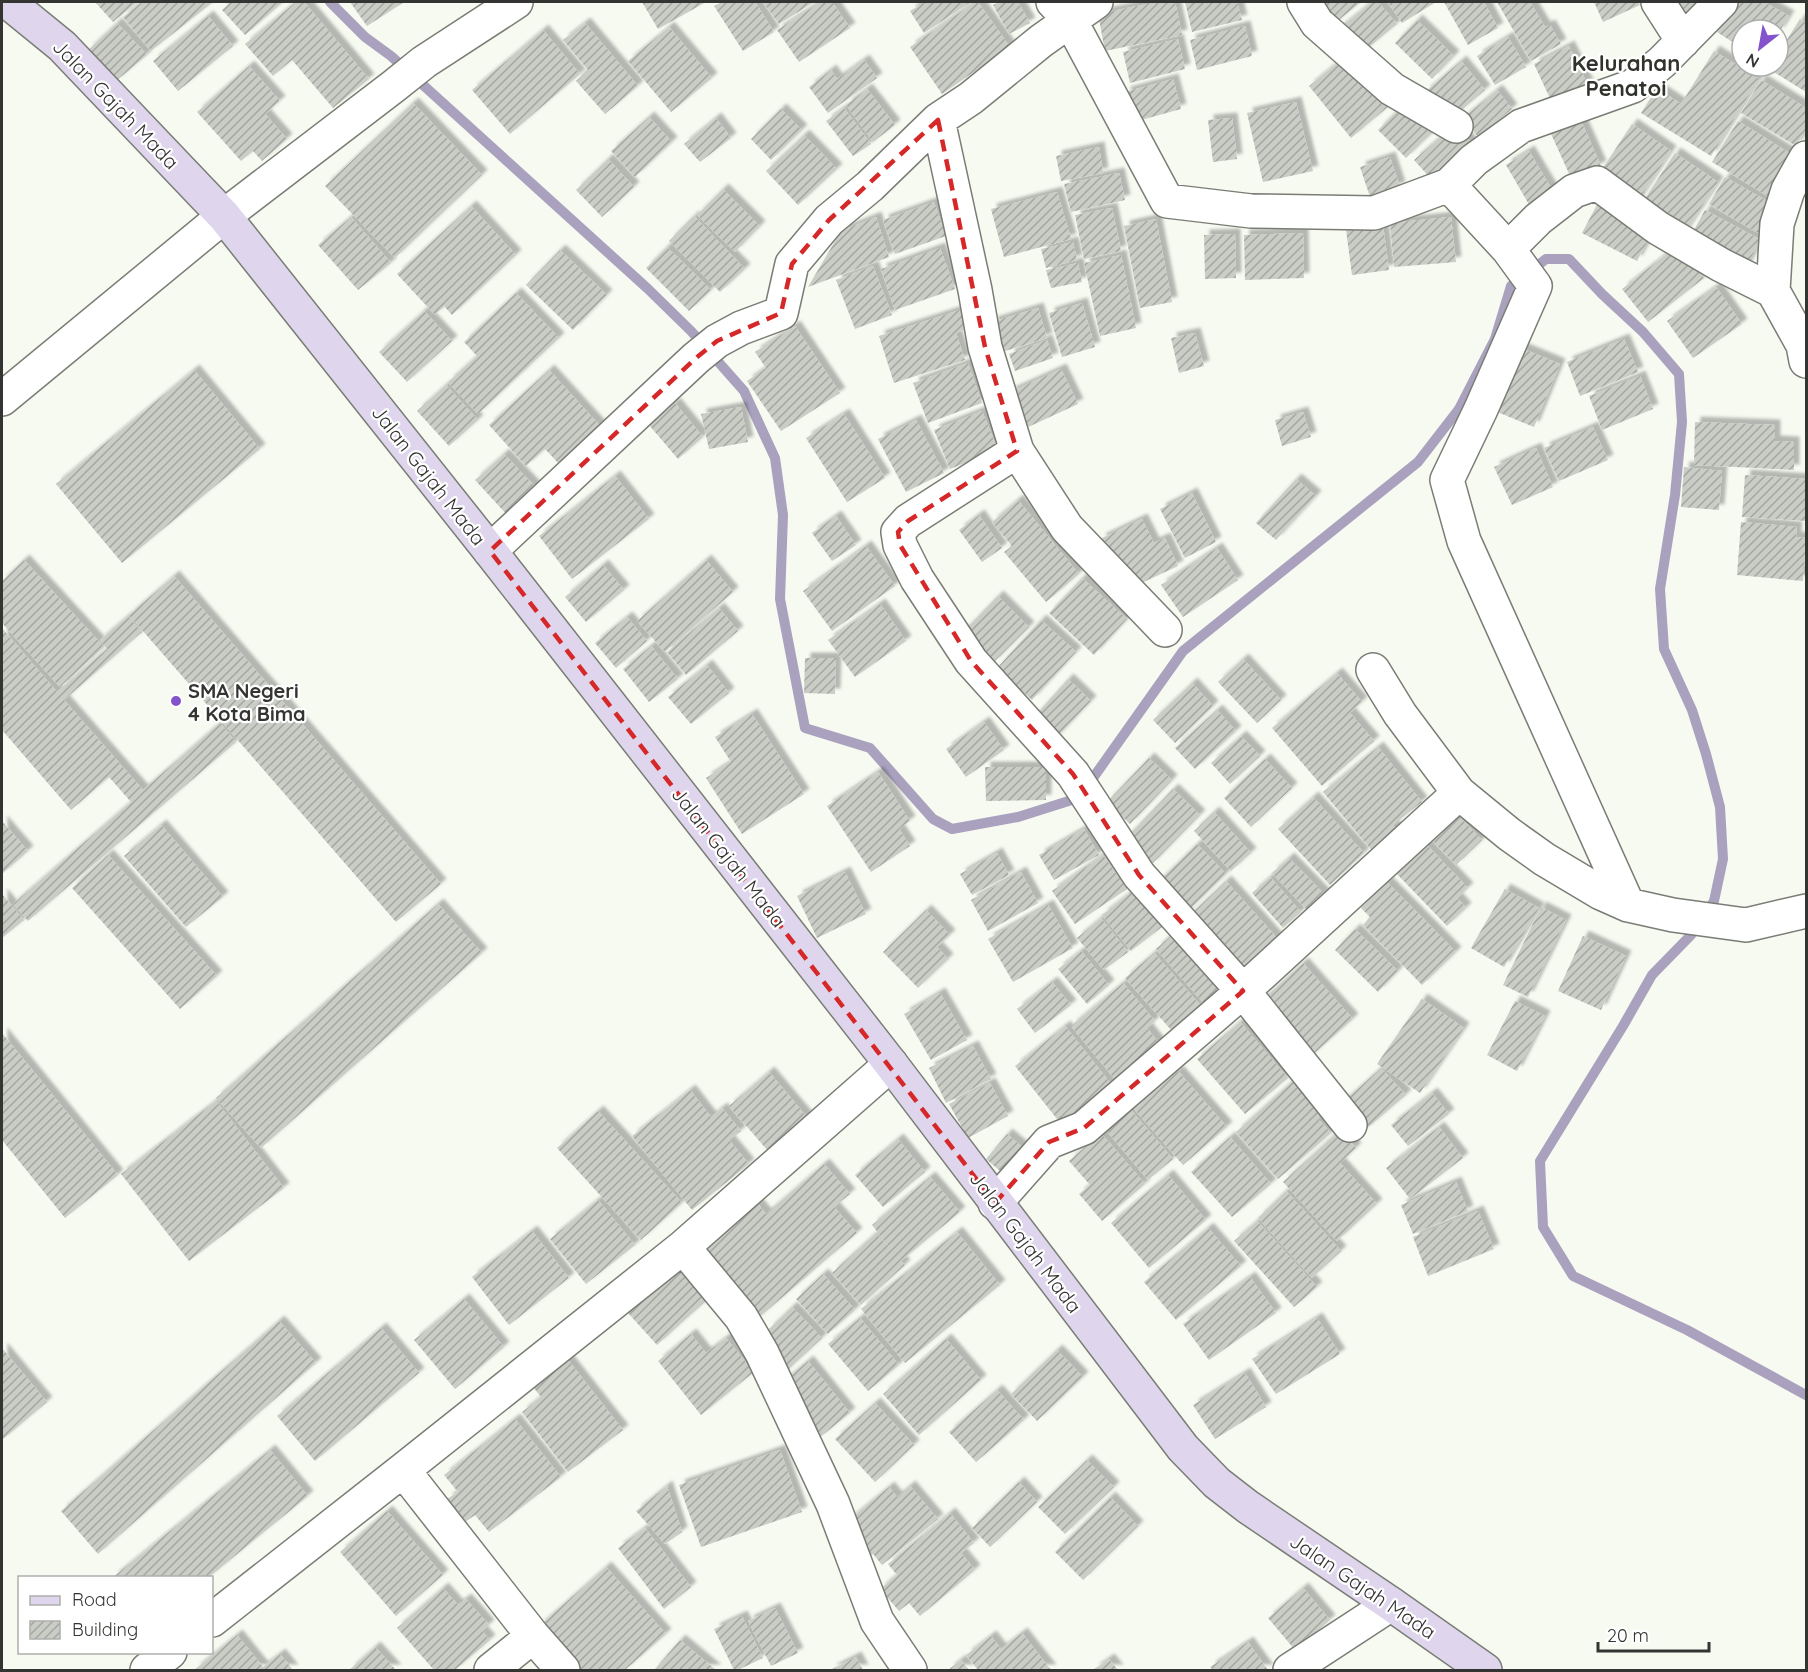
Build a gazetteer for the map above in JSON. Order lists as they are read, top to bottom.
{
  "streets": {
    "main road": ["Jalan Gajah Mada"]
  },
  "districts": ["Kelurahan Penatoi"],
  "places": ["SMA Negeri 4 Kota Bima"],
  "legend": ["Road", "Building"],
  "scale_bar": "20 m",
  "north": "bottom left"
}
